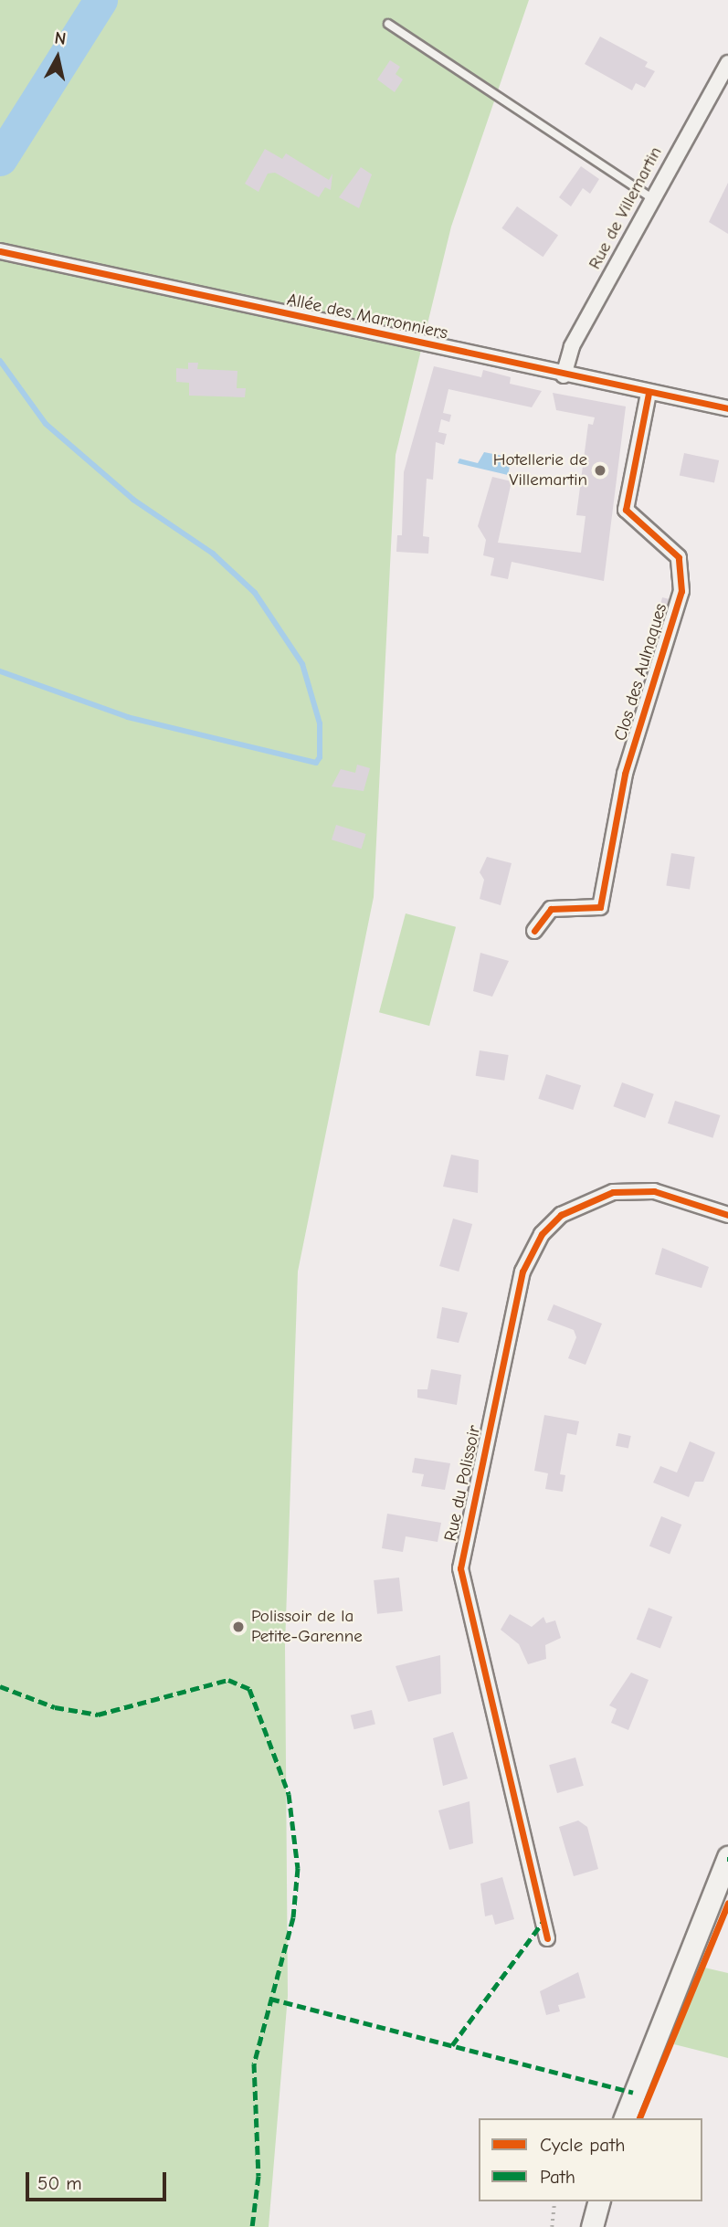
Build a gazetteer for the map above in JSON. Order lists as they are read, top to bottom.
{
  "streets": {
    "street": [
      "Rue de Villemartin",
      "Allée des Marronniers",
      "Clos des Aulnaques",
      "Rue du Polissoir"
    ]
  },
  "crossings": [
    ["Rue de Villemartin", "Allée des Marronniers"],
    ["Allée des Marronniers", "Clos des Aulnaques"]
  ],
  "places": ["Hotellerie de Villemartin", "Polissoir de la Petite-Garenne"],
  "legend": ["Cycle path", "Path"],
  "scale_bar": "50 m",
  "north": "top"
}
